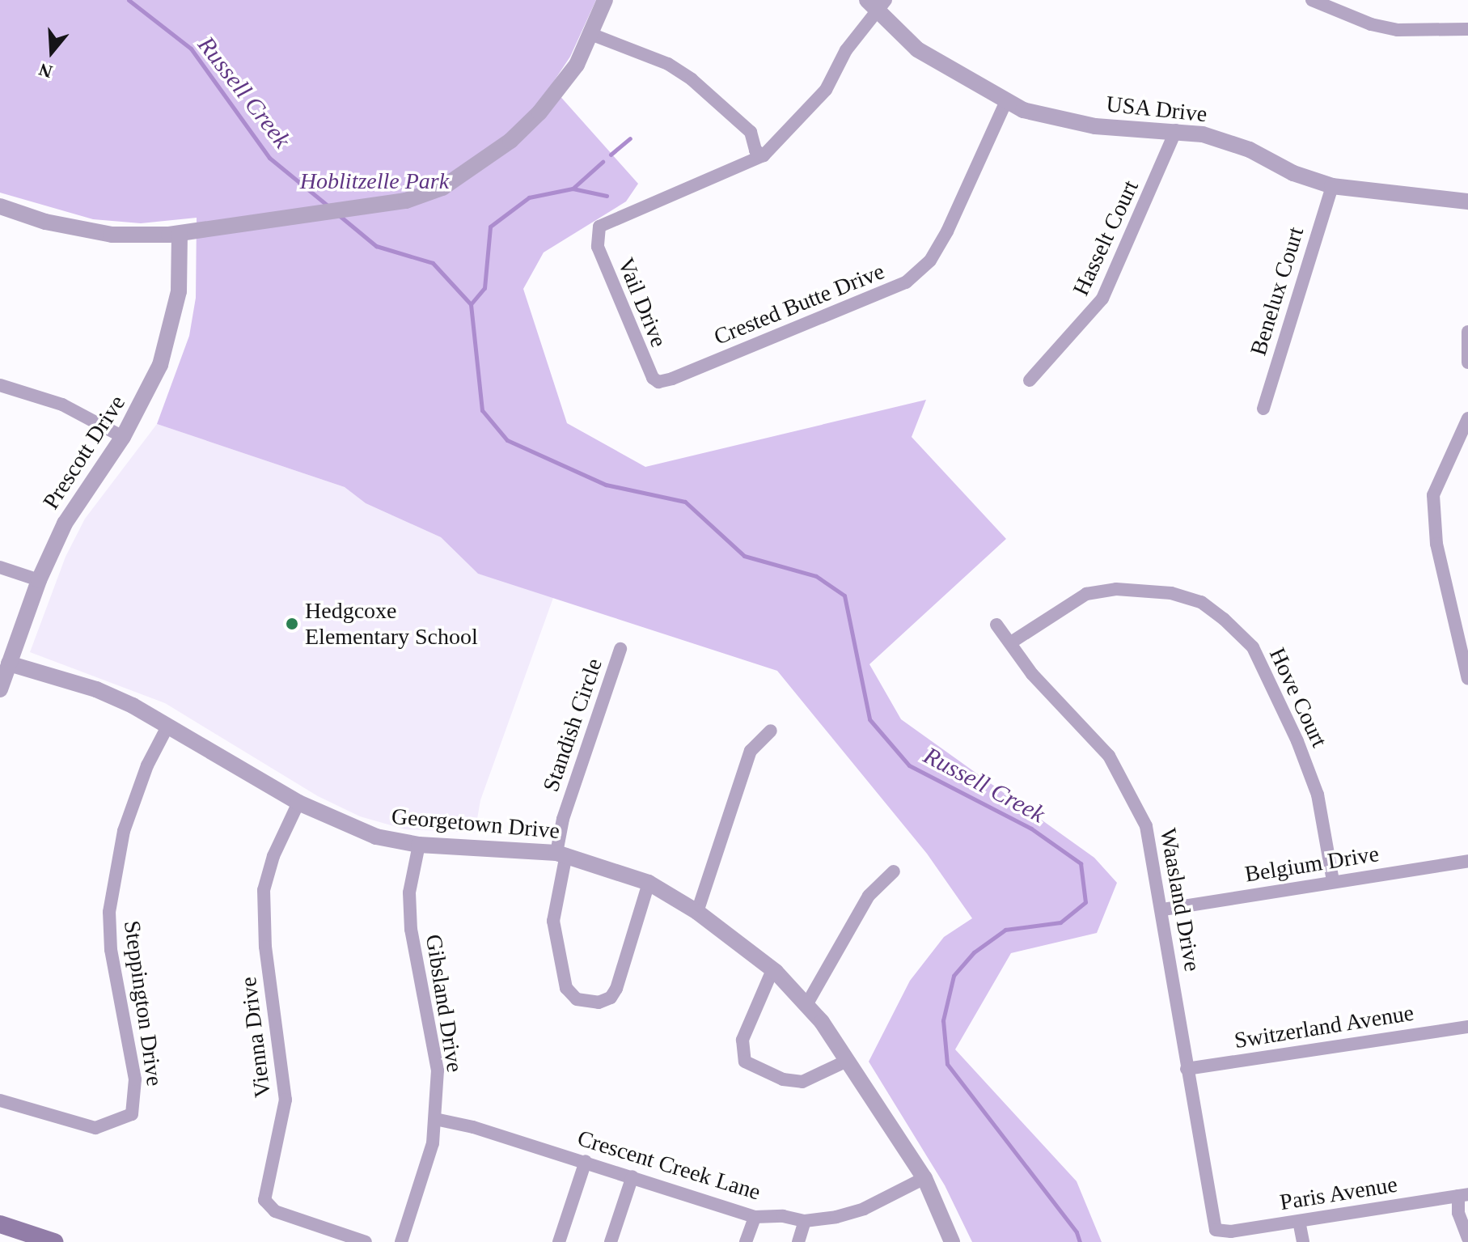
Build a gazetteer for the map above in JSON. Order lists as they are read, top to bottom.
{
  "streets": {
    "street": [
      "USA Drive",
      "Hasselt Court",
      "Benelux Court",
      "Vail Drive",
      "Crested Butte Drive",
      "Prescott Drive",
      "Hove Court",
      "Standish Circle",
      "Georgetown Drive",
      "Belgium Drive",
      "Waasland Drive",
      "Steppington Drive",
      "Gibsland Drive",
      "Switzerland Avenue",
      "Vienna Drive",
      "Crescent Creek Lane",
      "Paris Avenue"
    ]
  },
  "crossings": [
    ["USA Drive", "Hasselt Court"],
    ["USA Drive", "Benelux Court"],
    ["USA Drive", "Crested Butte Drive"],
    ["Vail Drive", "Crested Butte Drive"],
    ["Prescott Drive", "Georgetown Drive"],
    ["Hove Court", "Belgium Drive"],
    ["Hove Court", "Waasland Drive"],
    ["Standish Circle", "Georgetown Drive"],
    ["Georgetown Drive", "Steppington Drive"],
    ["Georgetown Drive", "Gibsland Drive"],
    ["Georgetown Drive", "Vienna Drive"],
    ["Georgetown Drive", "Crescent Creek Lane"],
    ["Belgium Drive", "Waasland Drive"],
    ["Waasland Drive", "Switzerland Avenue"],
    ["Waasland Drive", "Paris Avenue"],
    ["Gibsland Drive", "Crescent Creek Lane"]
  ],
  "water": ["Russell Creek"],
  "parks": ["Hoblitzelle Park"],
  "places": ["Hedgcoxe Elementary School"],
  "north": "bottom"
}
